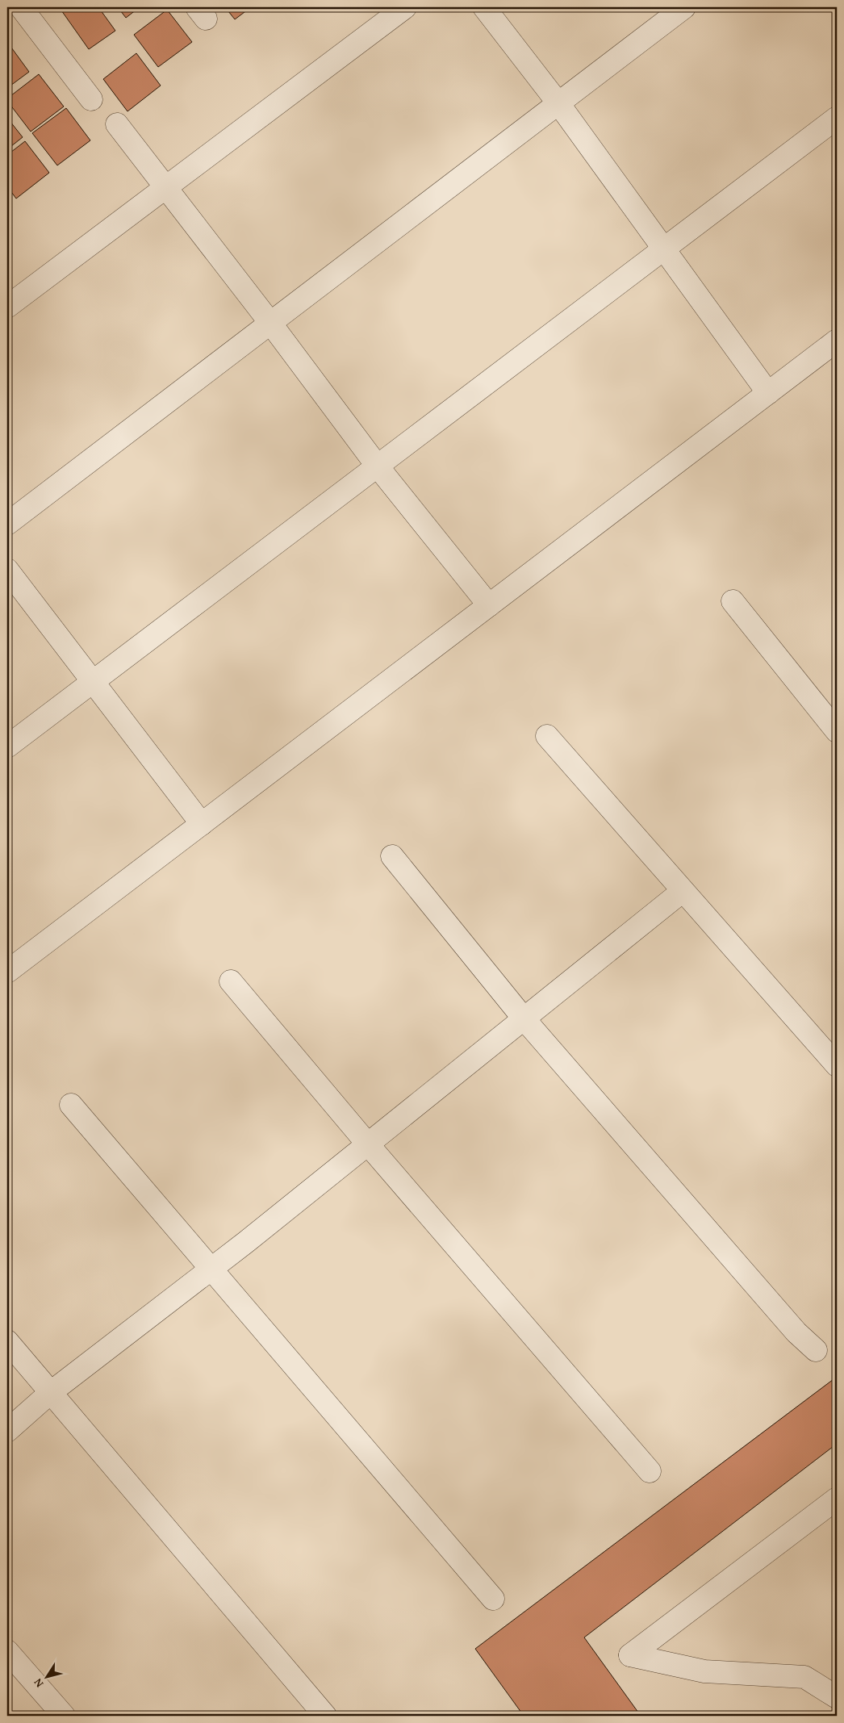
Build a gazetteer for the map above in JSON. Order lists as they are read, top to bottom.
{
  "north": "bottom left"
}
